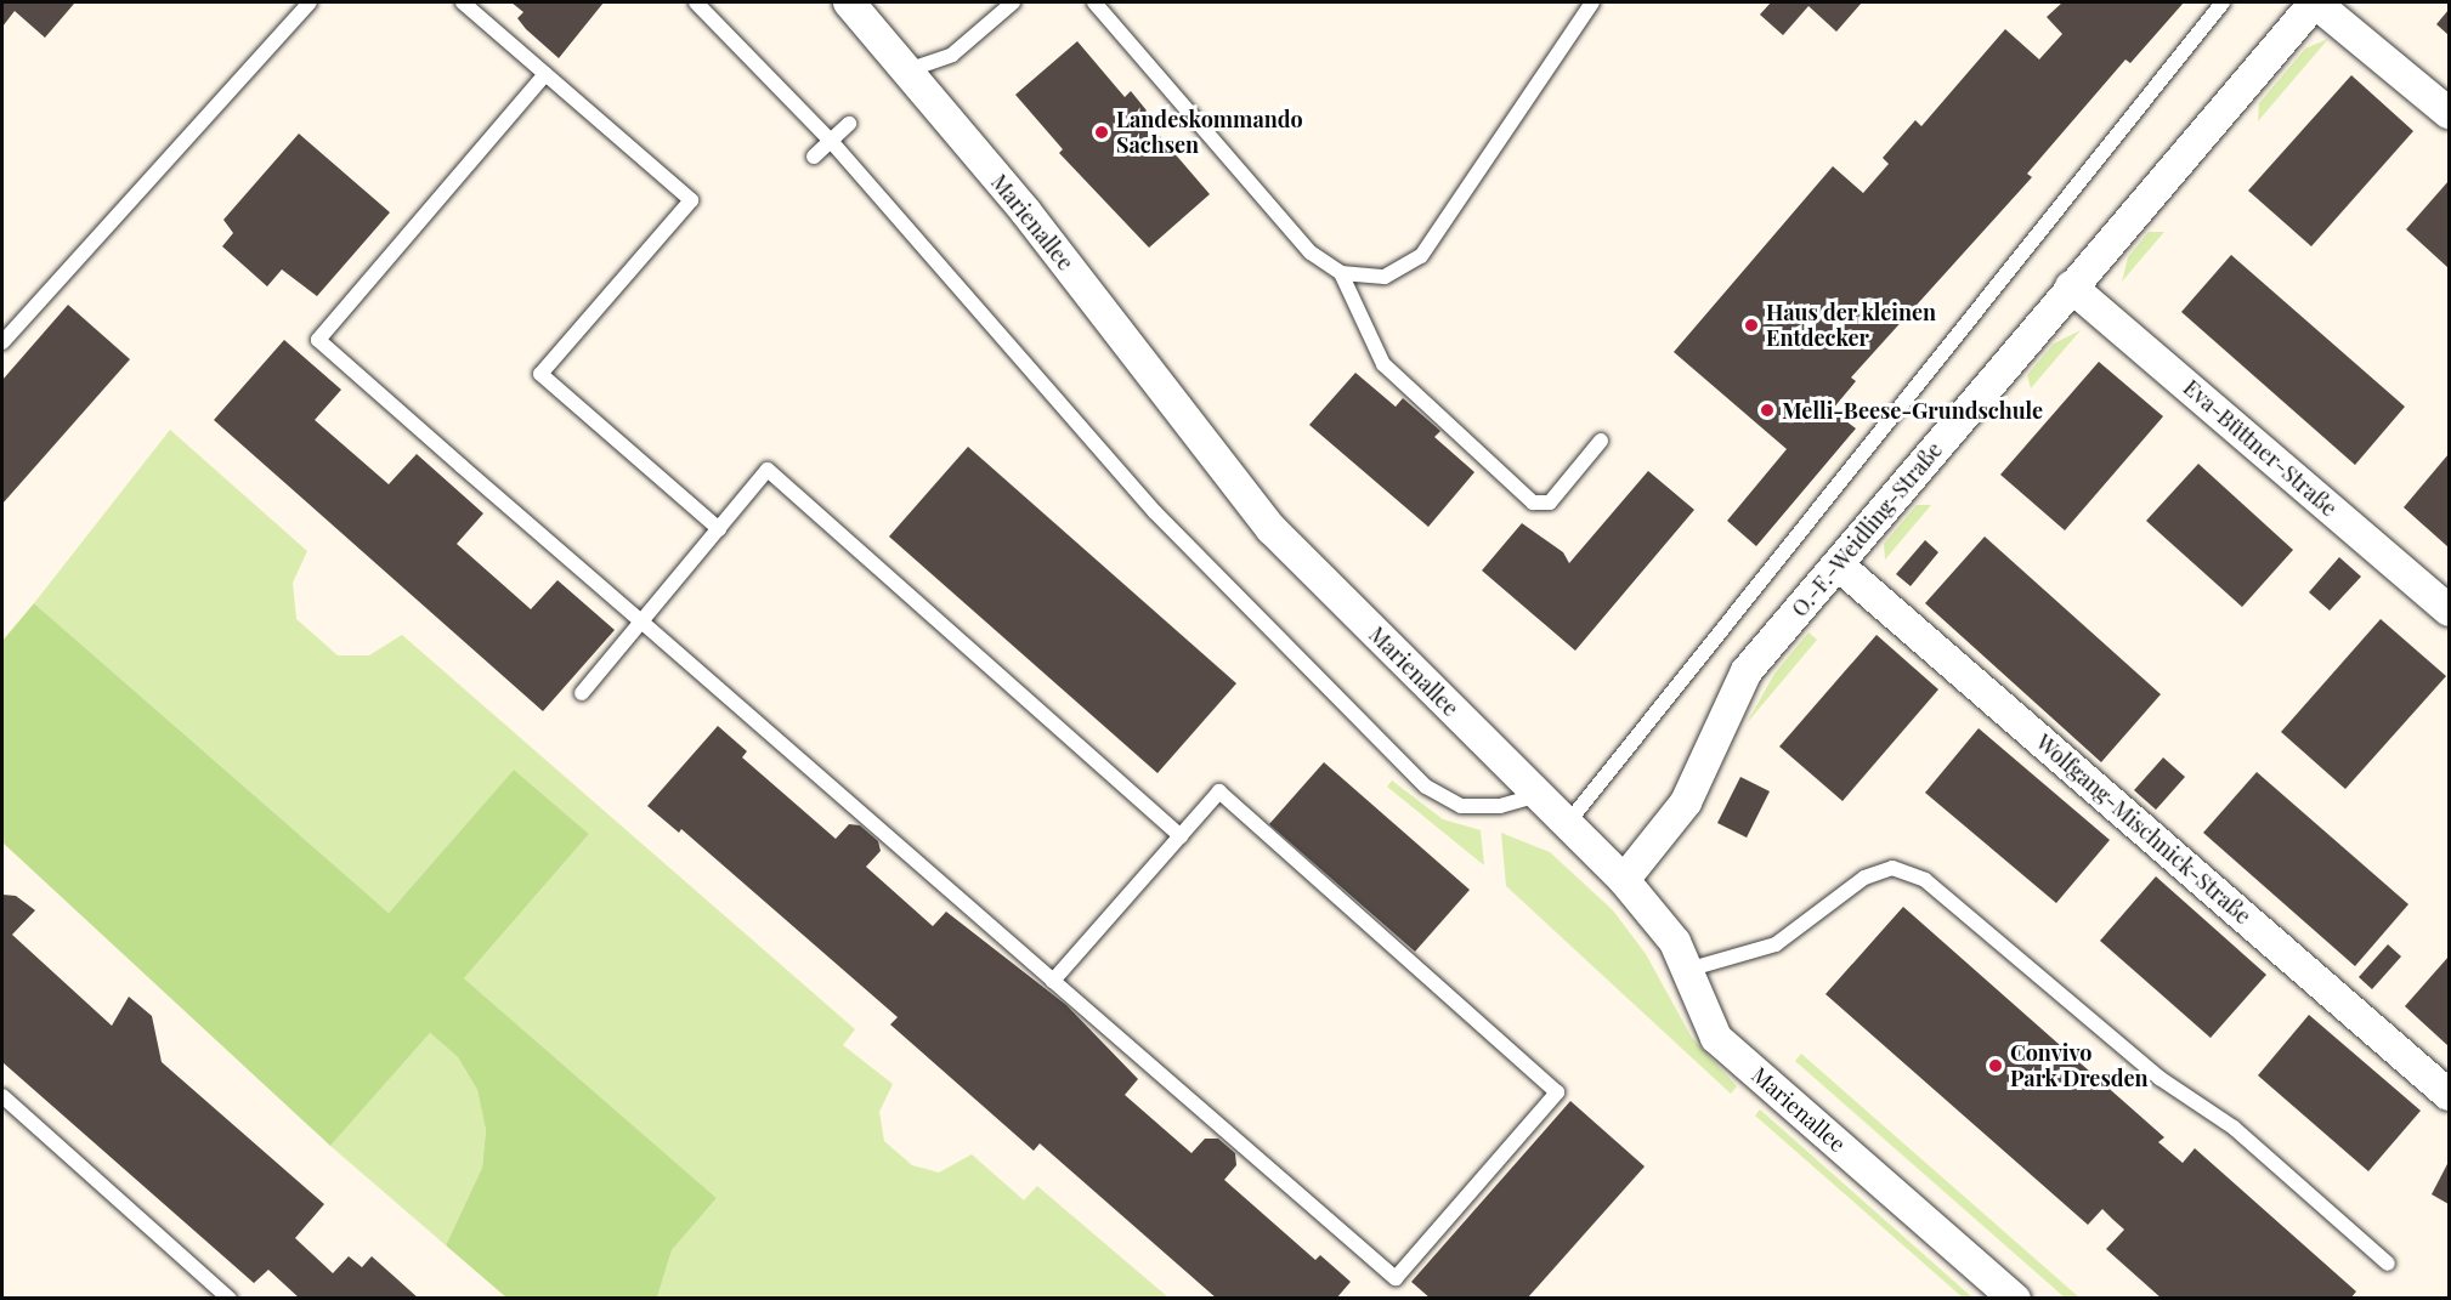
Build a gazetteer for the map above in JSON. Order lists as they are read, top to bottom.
{
  "streets": {
    "street": [
      "Marienallee",
      "Eva-Büttner-Straße",
      "O.-F.-Weidling-Straße",
      "Wolfgang-Mischnick-Straße"
    ]
  },
  "crossings": [
    ["Marienallee", "O.-F.-Weidling-Straße"],
    ["Eva-Büttner-Straße", "O.-F.-Weidling-Straße"],
    ["O.-F.-Weidling-Straße", "Wolfgang-Mischnick-Straße"]
  ],
  "places": [
    "Landeskommando Sachsen",
    "Haus der kleinen Entdecker",
    "Melli-Beese-Grundschule",
    "Convivo Park Dresden"
  ]
}
